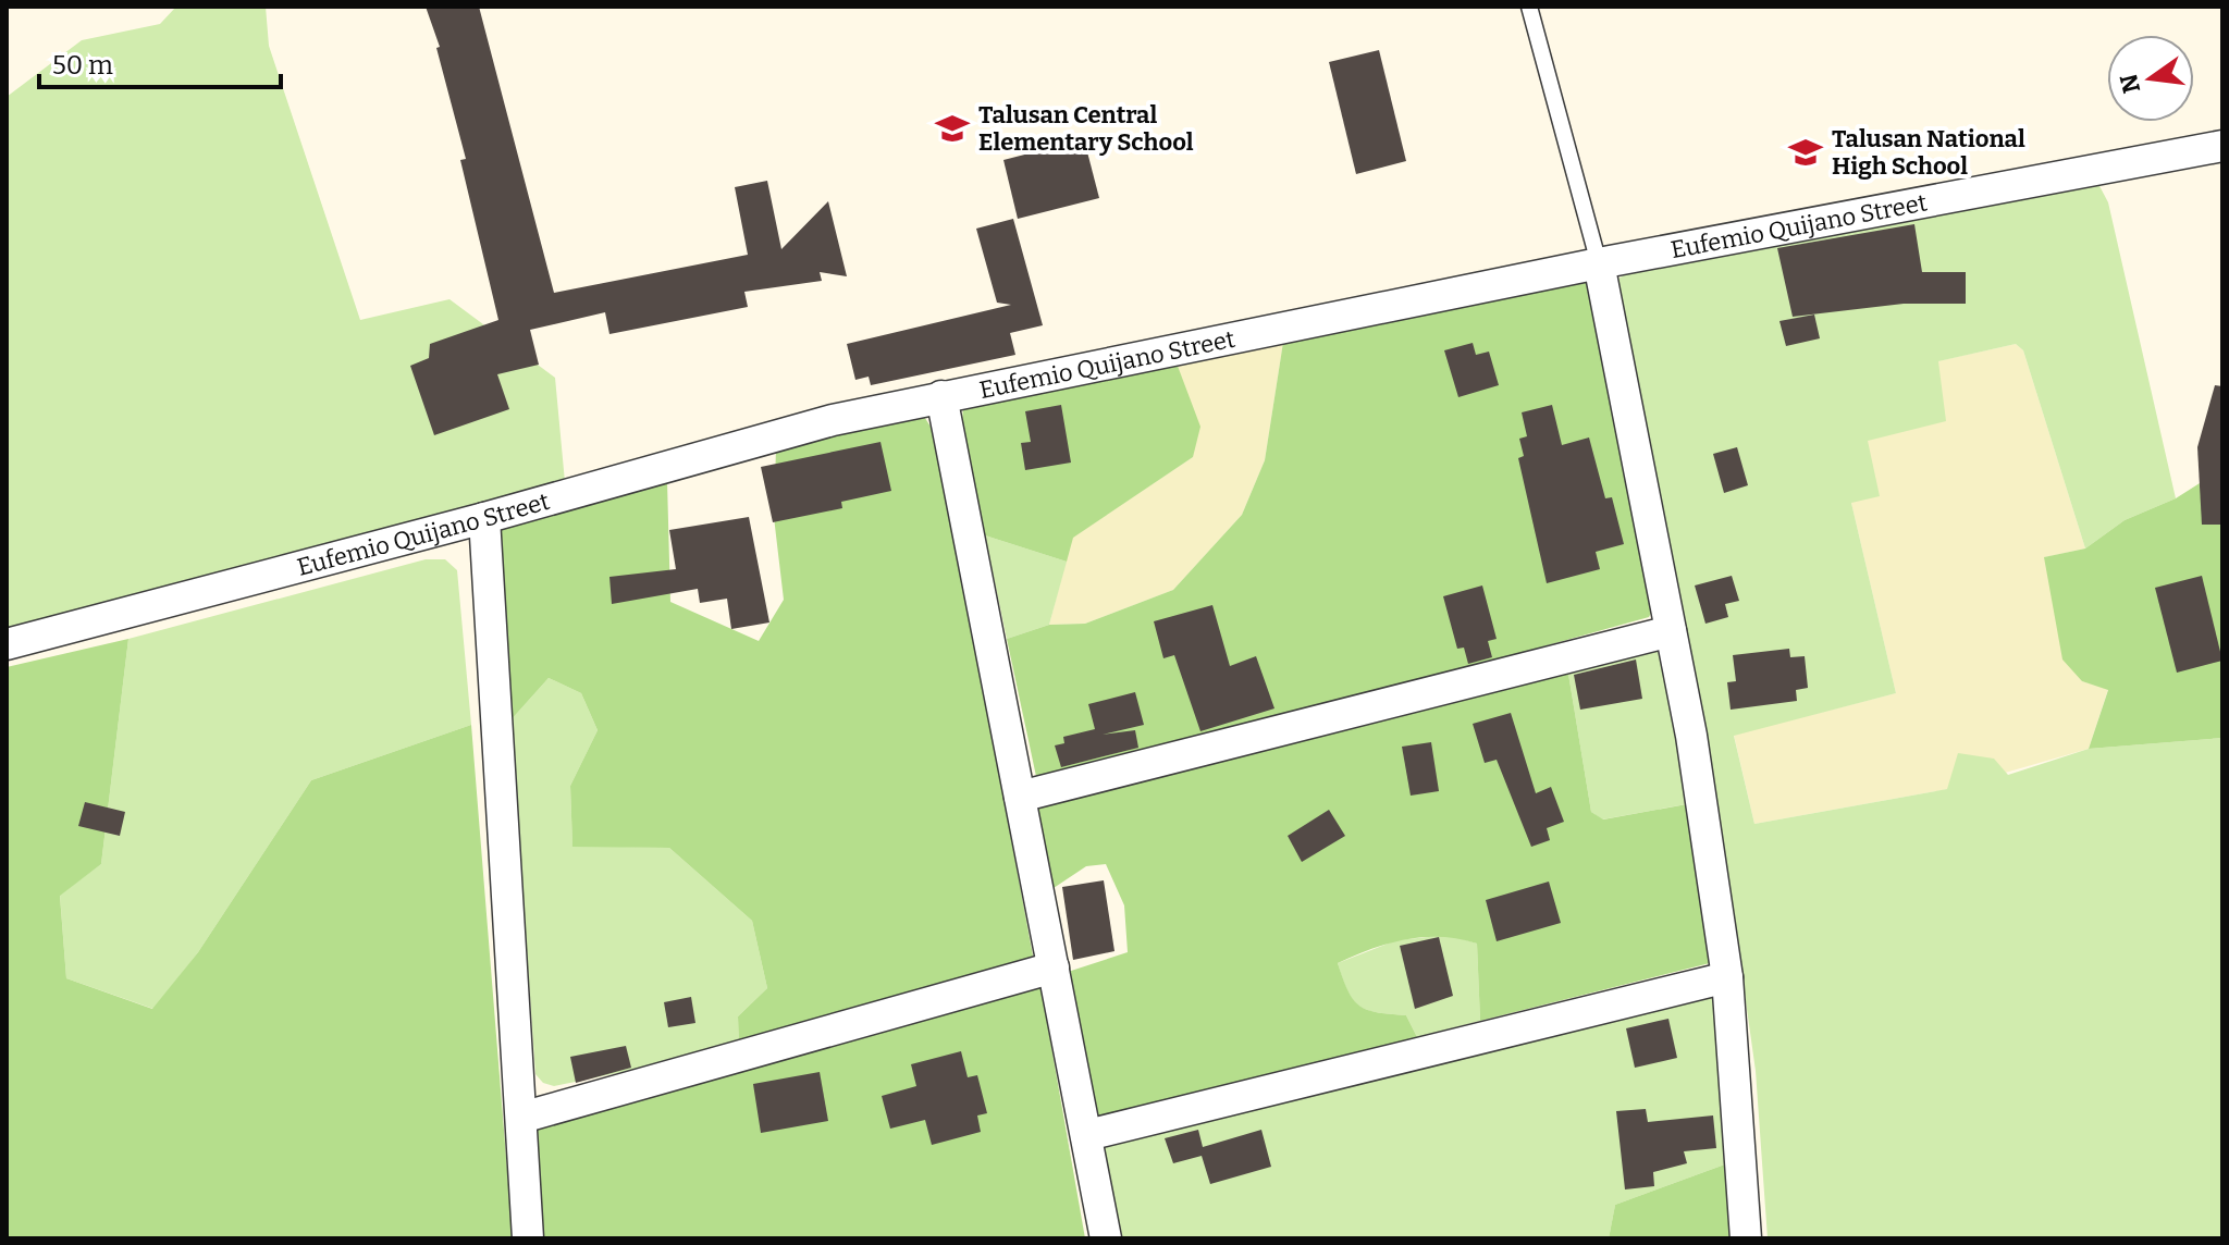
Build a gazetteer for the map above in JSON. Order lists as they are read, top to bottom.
{
  "streets": {
    "street": ["Eufemio Quijano Street"]
  },
  "places": {
    "school or university": ["Talusan Central Elementary School", "Talusan National High School"]
  },
  "scale_bar": "50 m",
  "north": "left"
}
